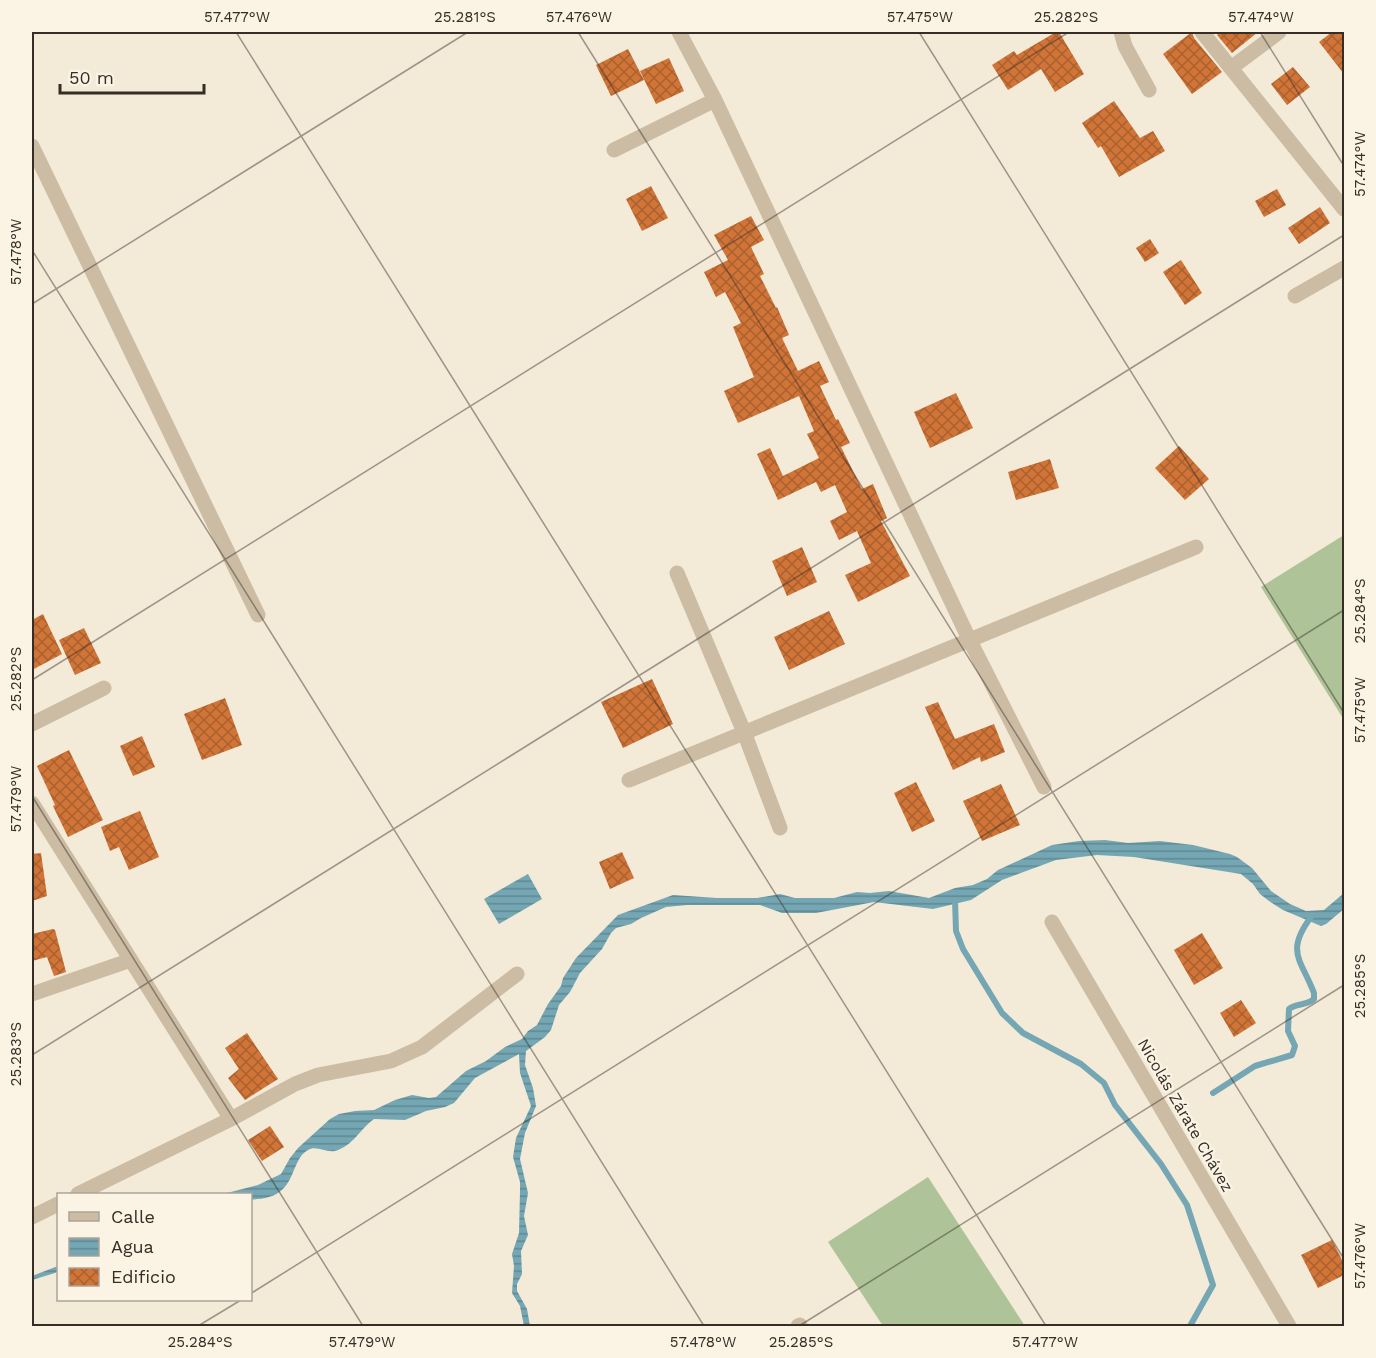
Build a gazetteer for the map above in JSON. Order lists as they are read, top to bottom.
{
  "streets": {
    "street": ["Nicolás Zárate Chávez"]
  },
  "legend": ["Calle", "Agua", "Edificio"],
  "scale_bar": "50 m",
  "coordinates": [
    "57.477°W",
    "25.281°S",
    "57.476°W",
    "57.475°W",
    "25.282°S",
    "57.474°W",
    "57.478°W",
    "25.284°S",
    "57.479°W",
    "25.285°S",
    "25.283°S"
  ]
}
